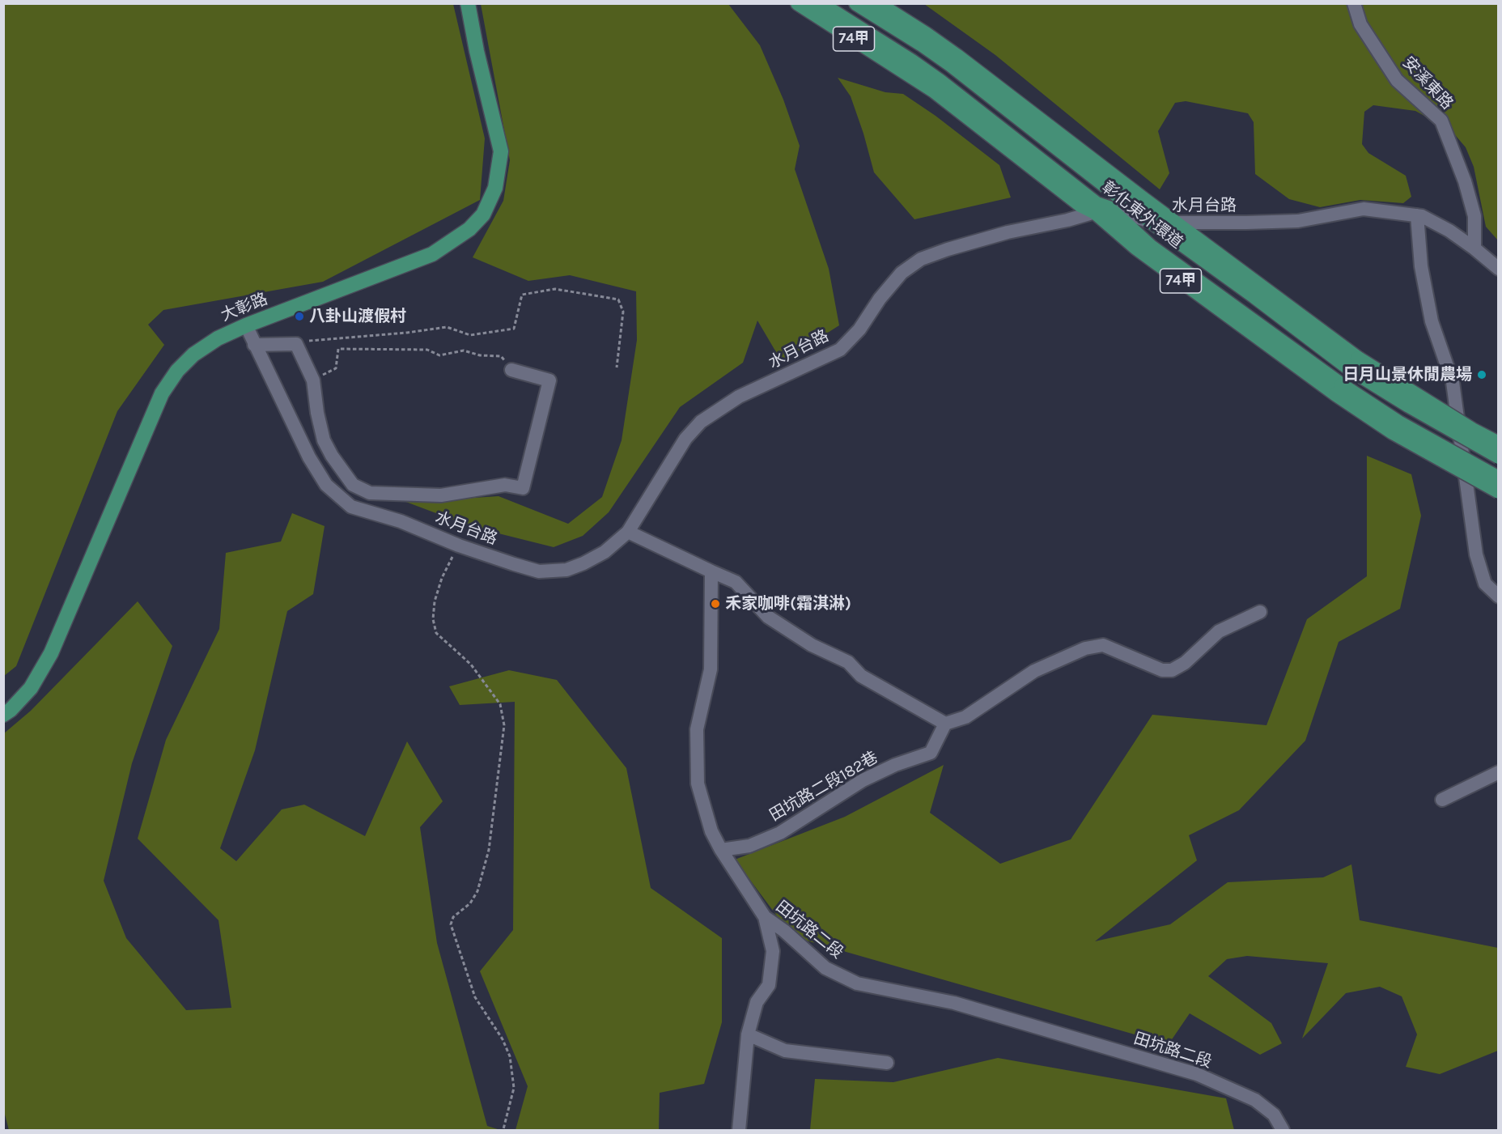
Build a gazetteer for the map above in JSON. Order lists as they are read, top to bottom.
{
  "streets": {
    "main road": ["74甲", "彰化東外環道", "大彰路"],
    "street": [
      "安溪東路",
      "水月台路",
      "田坑路二段182巷",
      "田坑路二段"
    ]
  },
  "crossings": [
    ["74甲", "水月台路"],
    ["74甲", "彰化東外環道"],
    ["安溪東路", "水月台路"],
    ["水月台路", "彰化東外環道"],
    ["水月台路", "大彰路"],
    ["田坑路二段182巷", "田坑路二段"]
  ],
  "places": ["八卦山渡假村", "日月山景休閒農場", "禾家咖啡(霜淇淋)"]
}
